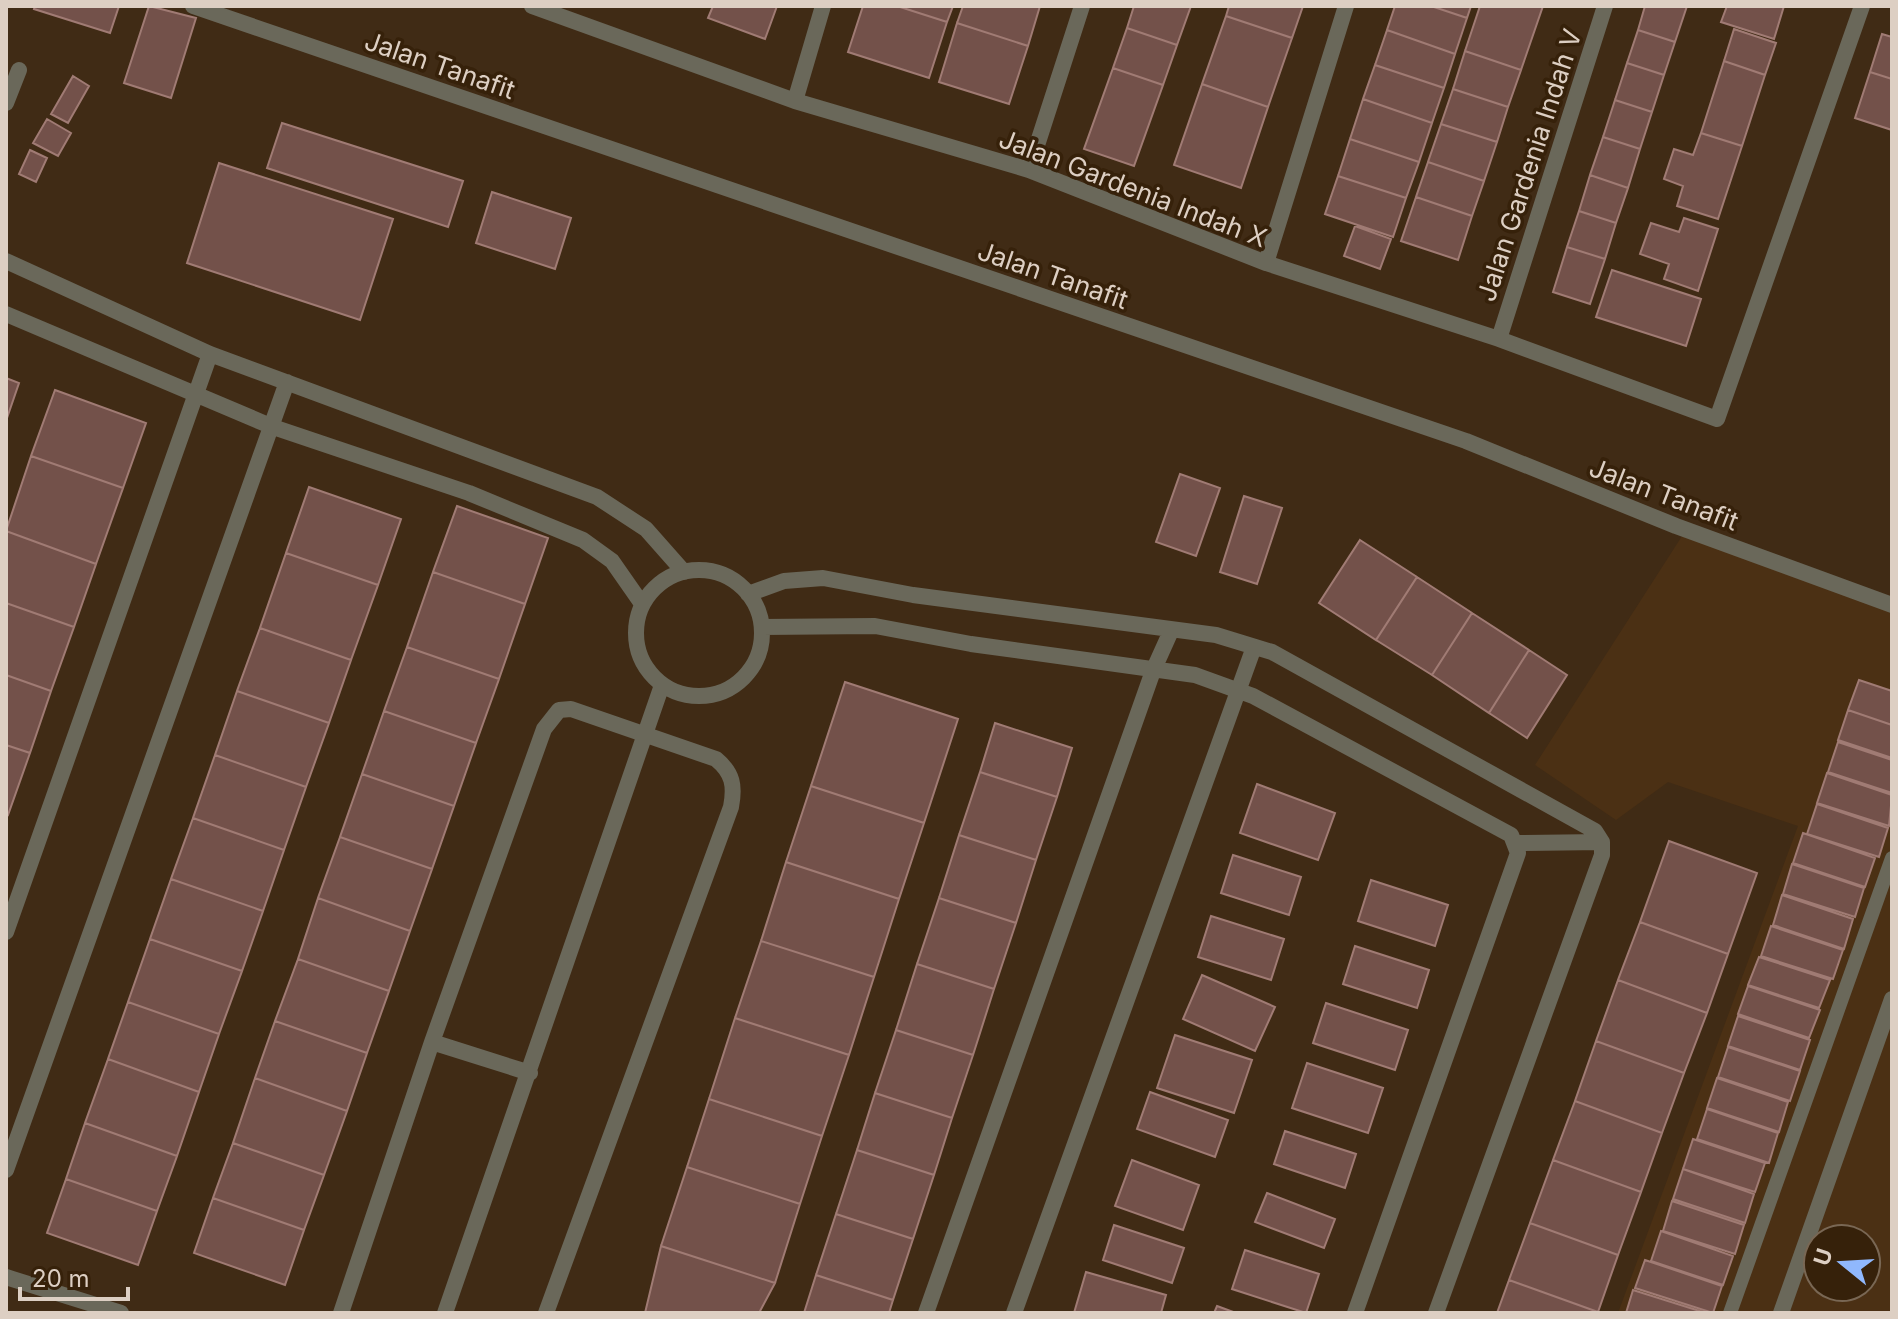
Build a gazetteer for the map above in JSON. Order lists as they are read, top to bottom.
{
  "streets": {
    "street": ["Jalan Tanafit", "Jalan Gardenia Indah V", "Jalan Gardenia Indah X"]
  },
  "crossings": [
    ["Jalan Gardenia Indah V", "Jalan Gardenia Indah X"]
  ],
  "scale_bar": "20 m",
  "north": "left"
}
